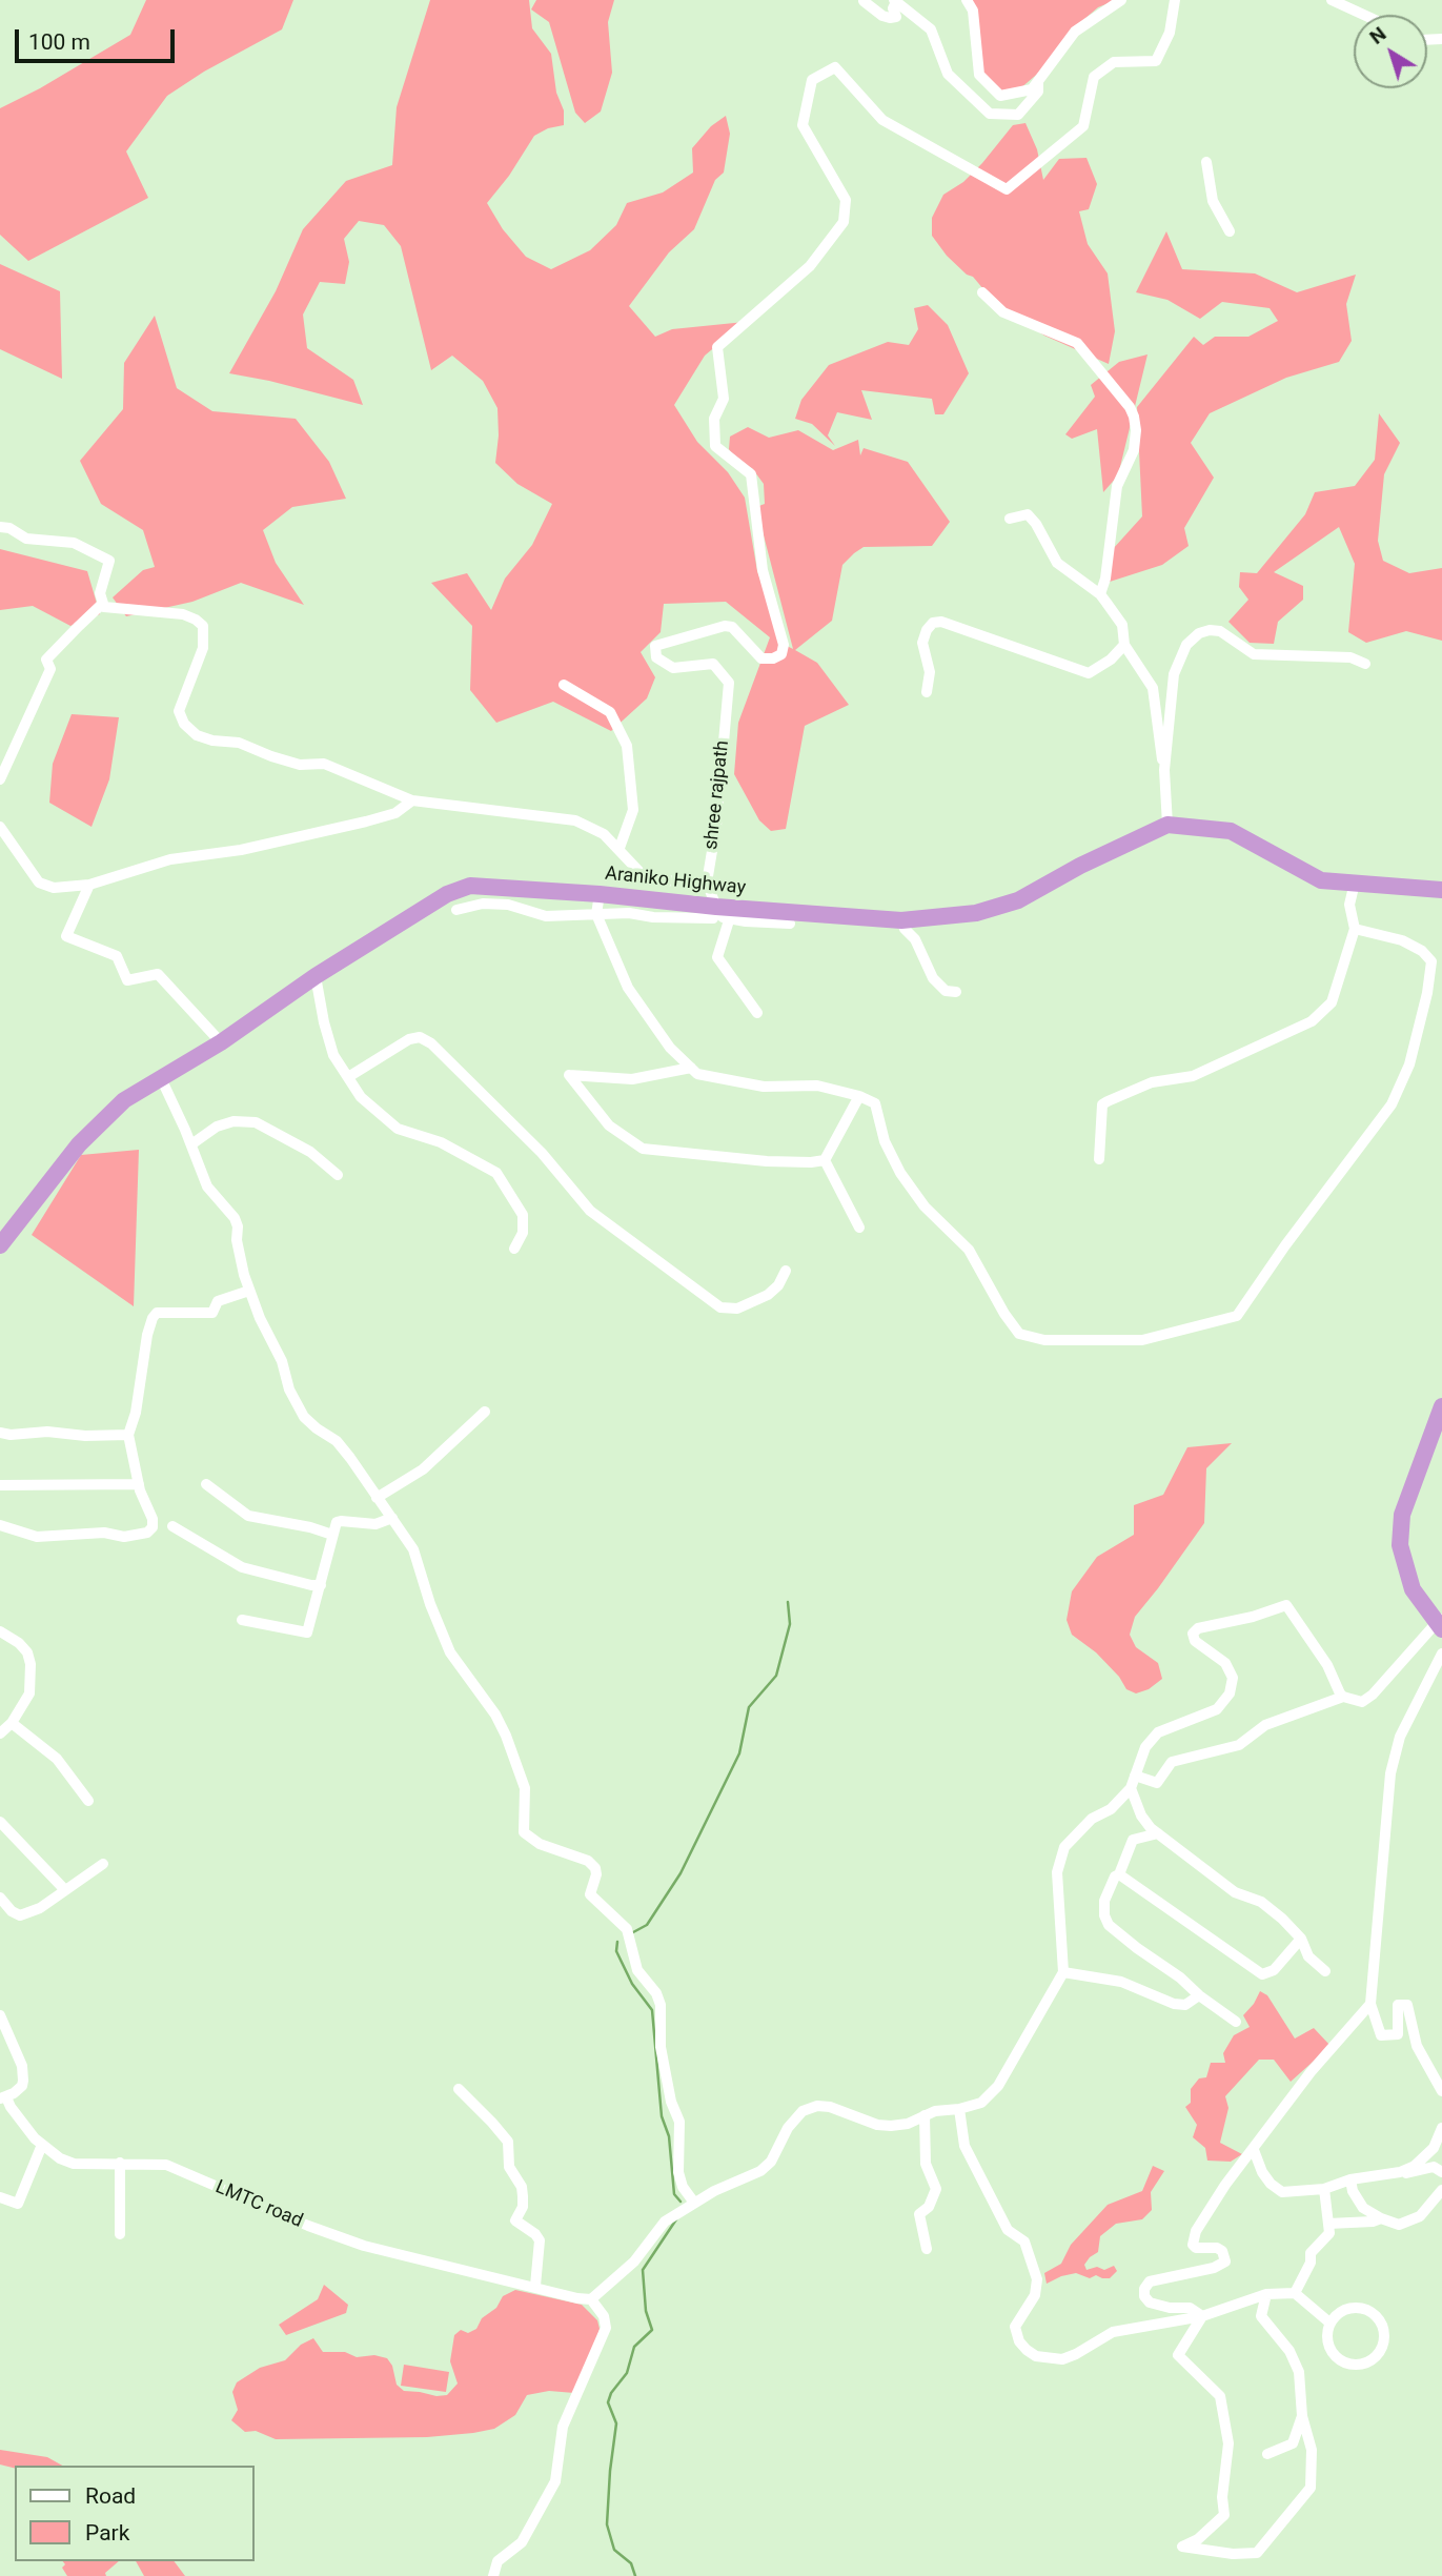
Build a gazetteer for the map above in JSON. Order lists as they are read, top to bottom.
{
  "streets": {
    "highway": ["Araniko Highway"],
    "street": ["shree rajpath", "LMTC road"]
  },
  "legend": ["Road", "Park"],
  "scale_bar": "100 m",
  "north": "top left"
}
